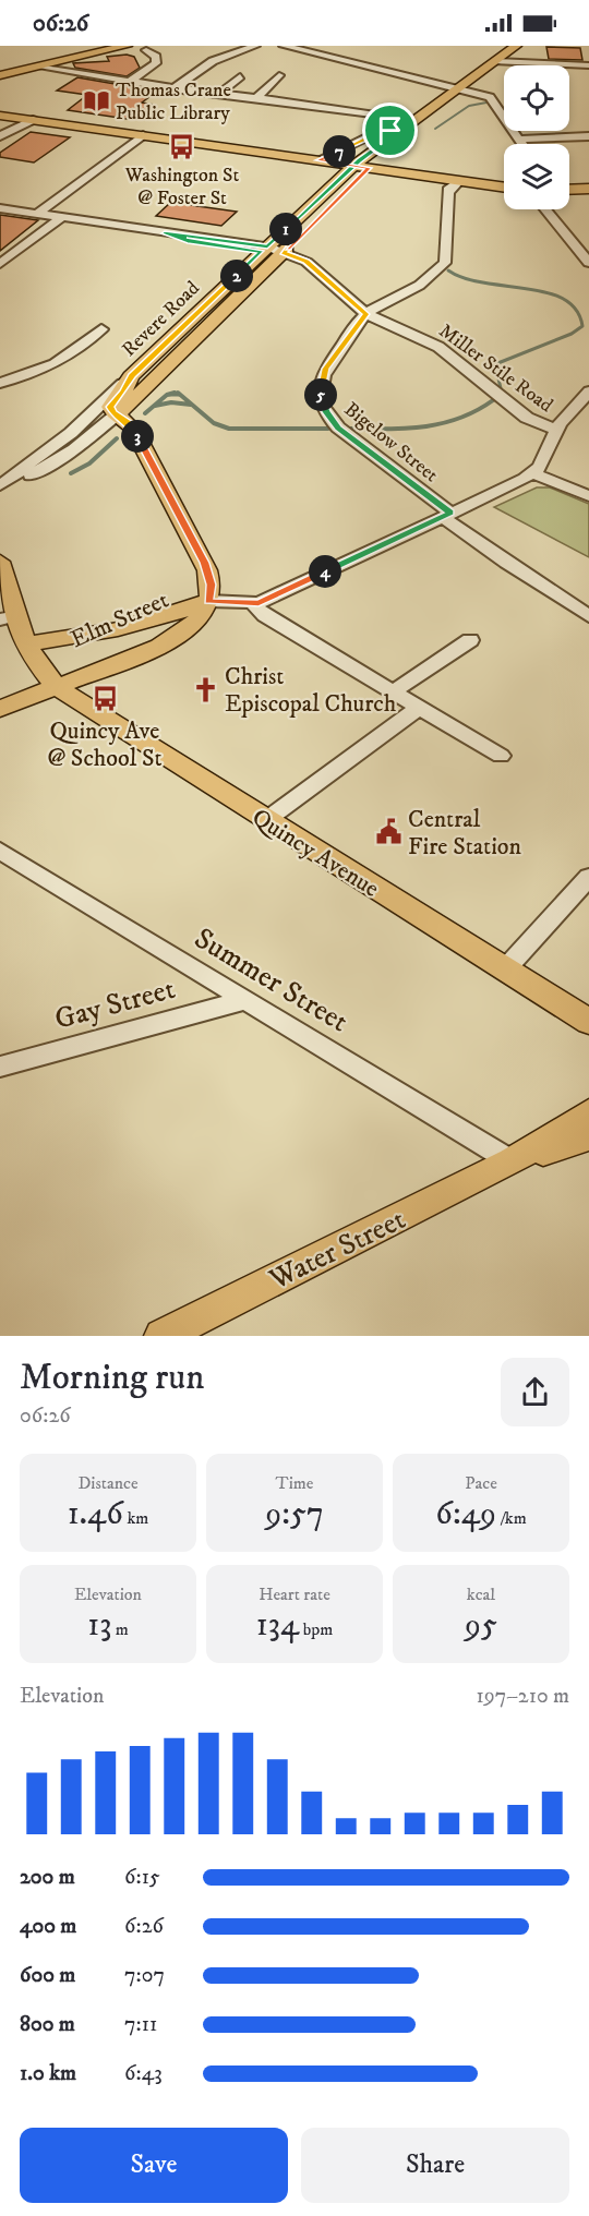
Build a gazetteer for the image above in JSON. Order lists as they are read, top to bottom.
{
  "streets": {
    "main road": [
      "Revere Road",
      "Elm Street",
      "Quincy Avenue",
      "Water Street"
    ],
    "street": [
      "Miller Stile Road",
      "Bigelow Street",
      "Summer Street",
      "Gay Street"
    ]
  },
  "crossings": [
    ["Revere Road", "Miller Stile Road"],
    ["Miller Stile Road", "Bigelow Street"],
    ["Elm Street", "Quincy Avenue"],
    ["Summer Street", "Gay Street"],
    ["Summer Street", "Water Street"]
  ],
  "places": {
    "library": ["Thomas Crane Public Library"],
    "bus stop": ["Washington St @ Foster St", "Quincy Ave @ School St"],
    "church": ["Christ Episcopal Church"],
    "public building": ["Central Fire Station"]
  },
  "page": {
    "status": "06:26",
    "pins": [
      "7",
      "1",
      "2",
      "5",
      "3",
      "4"
    ],
    "heading": ["Morning run", "06:26"],
    "stats": [
      ["Distance", "1.46 km"],
      ["Time", "9:57"],
      ["Pace", "6:49 /km"],
      ["Elevation", "13 m"],
      ["Heart rate", "134 bpm"],
      ["kcal", "95"]
    ],
    "chart": ["Elevation", "197–210 m"],
    "list": [
      {
        "name": "200 m",
        "note": "6:15"
      },
      {
        "name": "400 m",
        "note": "6:26"
      },
      {
        "name": "600 m",
        "note": "7:07"
      },
      {
        "name": "800 m",
        "note": "7:11"
      },
      {
        "name": "1.0 km",
        "note": "6:43"
      }
    ],
    "buttons": ["Save", "Share"]
  }
}
